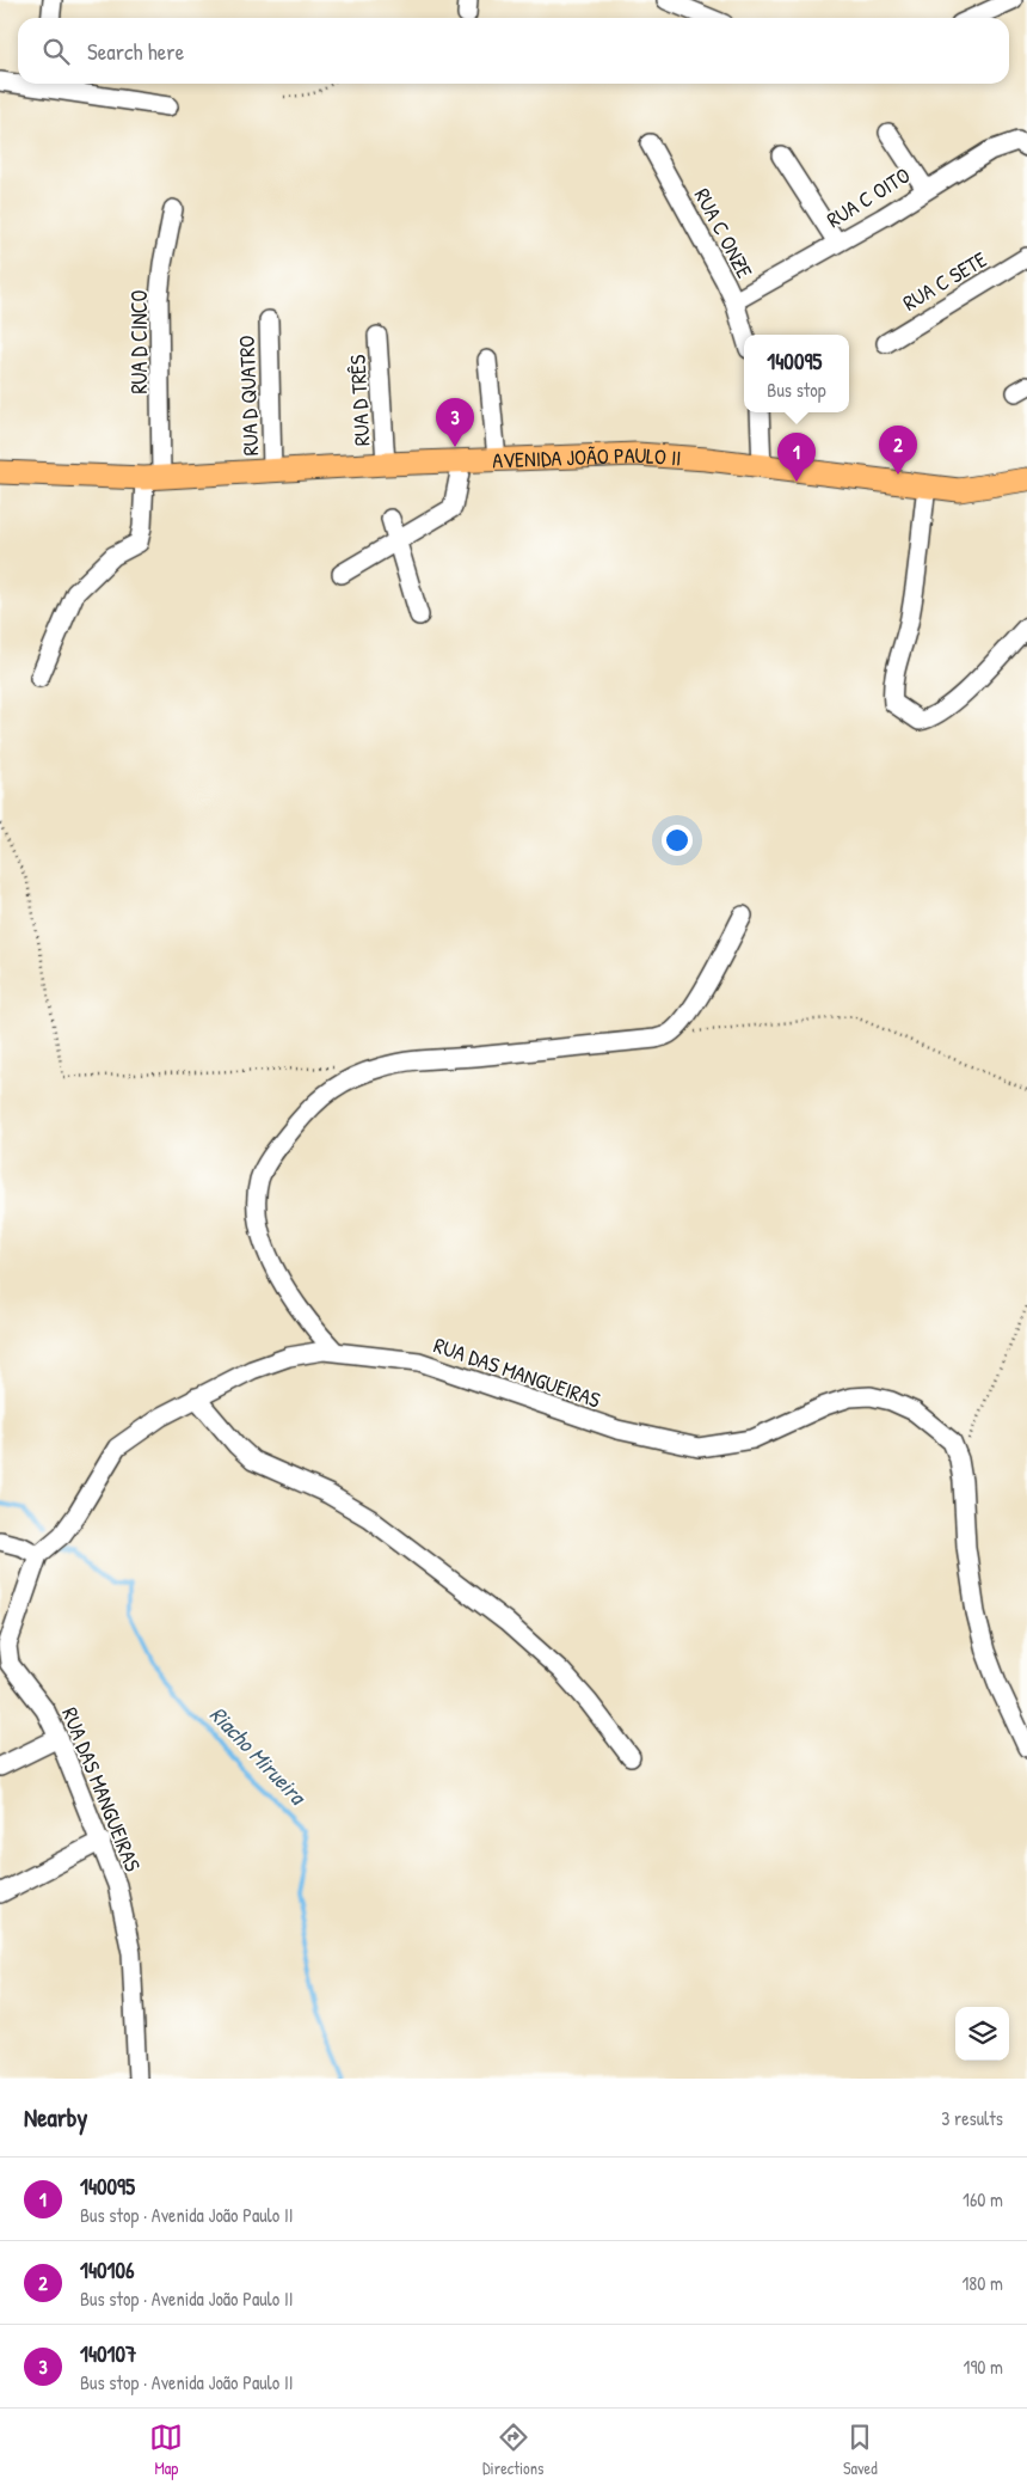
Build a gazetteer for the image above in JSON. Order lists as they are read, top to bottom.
{
  "streets": {
    "main road": ["AVENIDA JOÃO PAULO II"],
    "street": [
      "RUA C OITO",
      "RUA C ONZE",
      "RUA C SETE",
      "RUA D CINCO",
      "RUA D QUATRO",
      "RUA D TRÊS",
      "RUA DAS MANGUEIRAS"
    ]
  },
  "crossings": [
    ["RUA C OITO", "RUA C ONZE"],
    ["RUA D CINCO", "AVENIDA JOÃO PAULO II"],
    ["RUA D QUATRO", "AVENIDA JOÃO PAULO II"],
    ["RUA D TRÊS", "AVENIDA JOÃO PAULO II"]
  ],
  "water": ["Riacho Mirueira"],
  "page": {
    "search": "Search here",
    "popup": ["140095", "Bus stop"],
    "pins": ["3", "2", "1"],
    "heading": ["Nearby", "3 results"],
    "list": [
      {
        "mark": "1",
        "name": "140095",
        "note": "Bus stop · Avenida João Paulo II",
        "value": "160 m"
      },
      {
        "mark": "2",
        "name": "140106",
        "note": "Bus stop · Avenida João Paulo II",
        "value": "180 m"
      },
      {
        "mark": "3",
        "name": "140107",
        "note": "Bus stop · Avenida João Paulo II",
        "value": "190 m"
      }
    ],
    "nav": ["Map", "Directions", "Saved"]
  }
}
